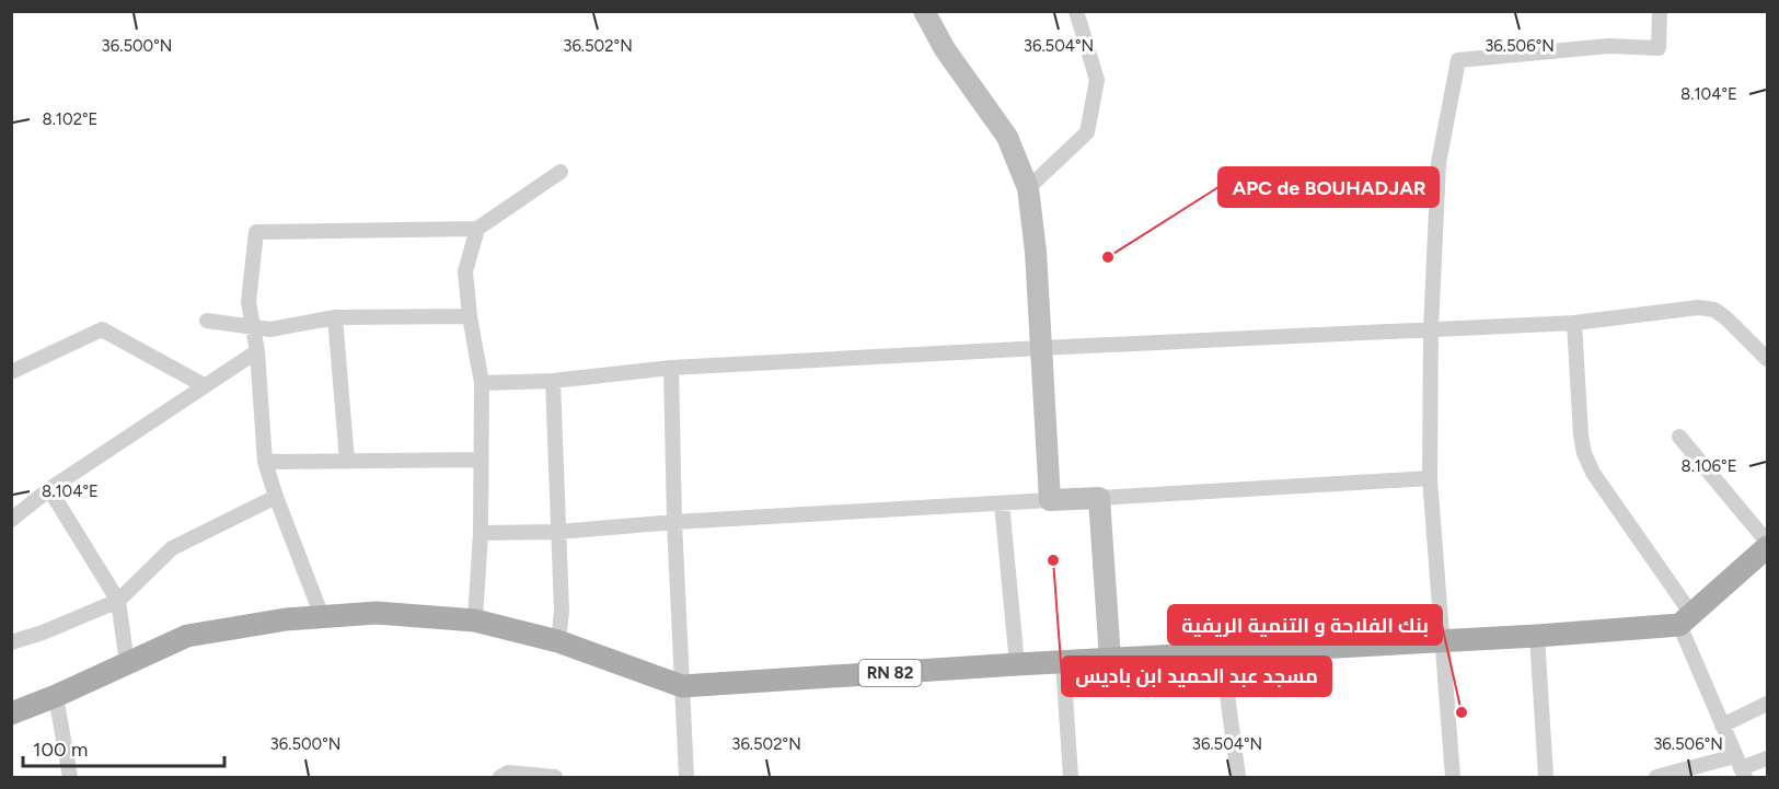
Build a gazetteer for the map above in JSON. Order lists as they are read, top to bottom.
{
  "streets": {
    "main road": ["RN 82"]
  },
  "places": ["APC de BOUHADJAR", "مسجد عبد الحميد ابن باديس", "بنك الفلاحة و التنمية الريفية"],
  "scale_bar": "100 m",
  "coordinates": [
    "36.500°N",
    "36.502°N",
    "36.504°N",
    "36.506°N",
    "8.104°E",
    "8.102°E",
    "8.106°E"
  ]
}
